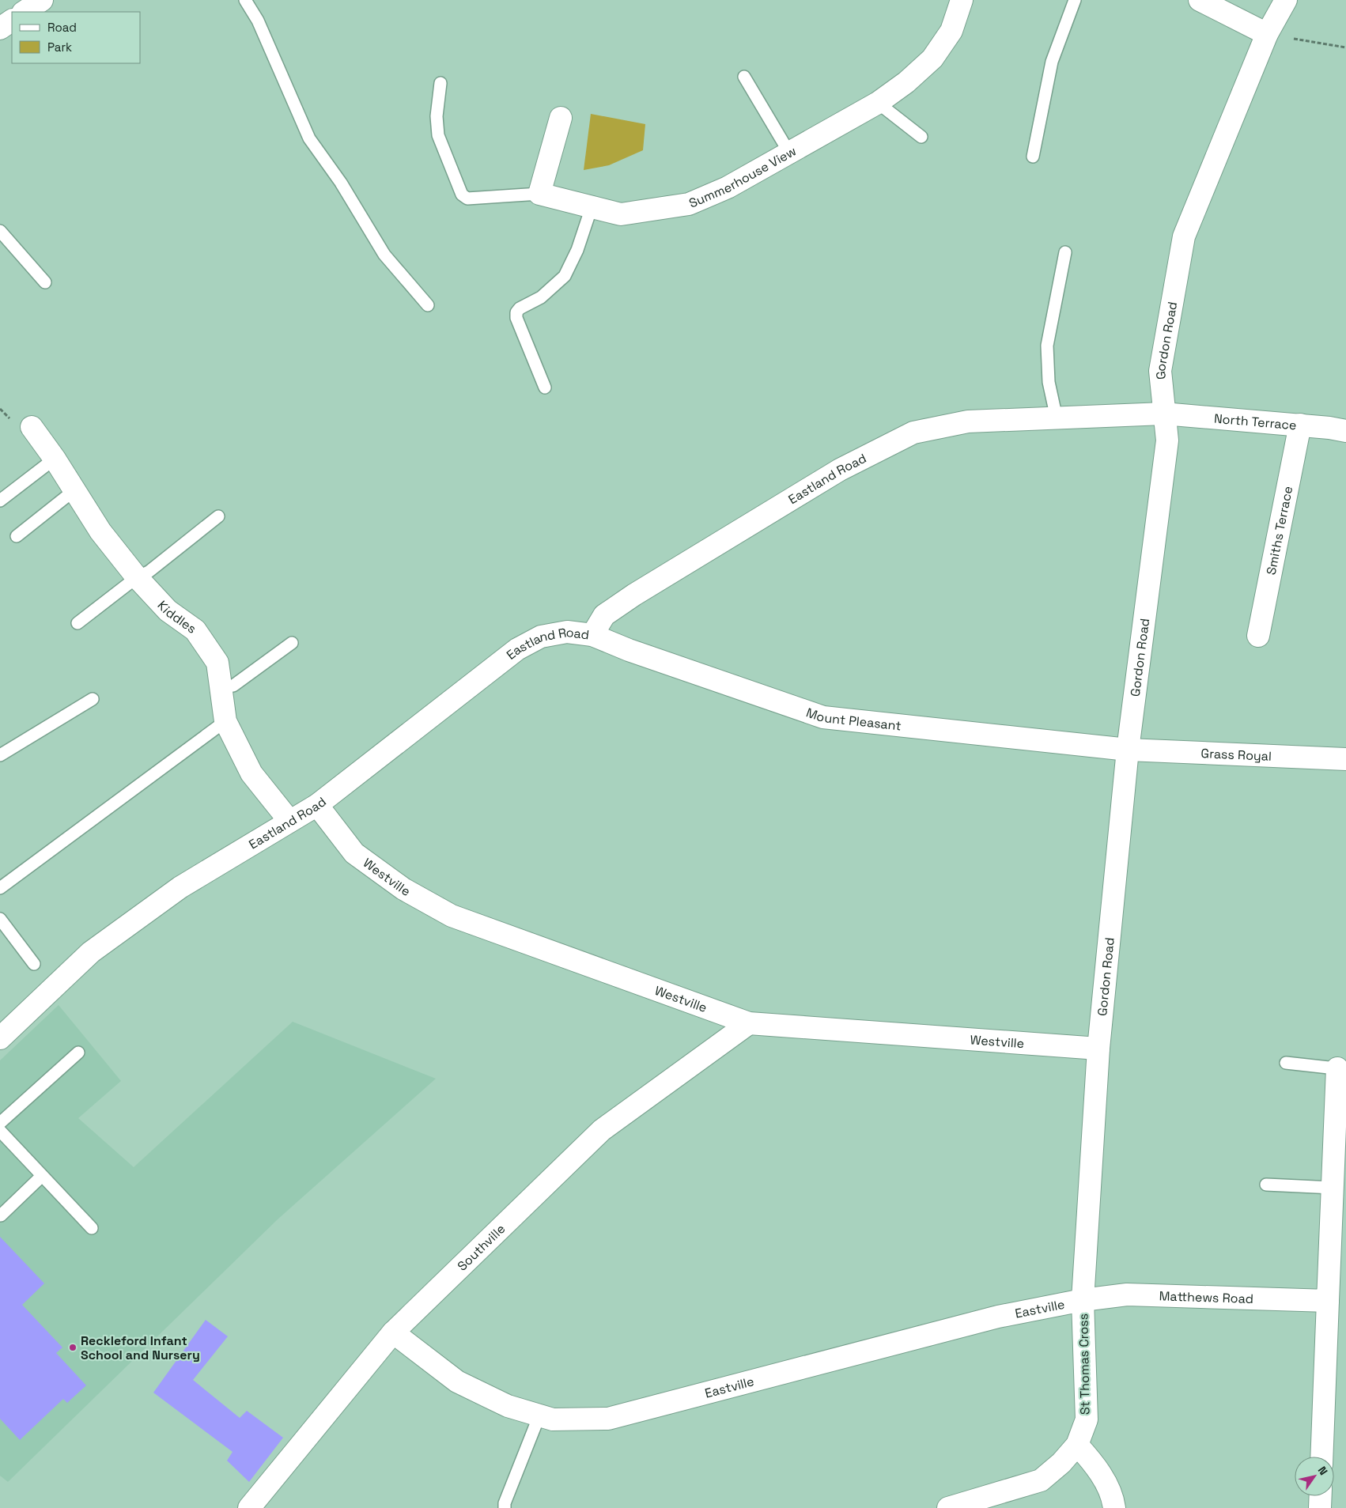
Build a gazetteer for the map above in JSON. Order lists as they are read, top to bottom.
{
  "streets": {
    "street": [
      "Summerhouse View",
      "Gordon Road",
      "North Terrace",
      "Eastland Road",
      "Smiths Terrace",
      "Kiddles",
      "Mount Pleasant",
      "Grass Royal",
      "Westville",
      "Southville",
      "Matthews Road",
      "Eastville",
      "St Thomas Cross"
    ]
  },
  "crossings": [
    ["Gordon Road", "North Terrace"],
    ["Gordon Road", "Eastland Road"],
    ["Gordon Road", "Mount Pleasant"],
    ["Gordon Road", "Grass Royal"],
    ["Gordon Road", "Westville"],
    ["Gordon Road", "Matthews Road"],
    ["Gordon Road", "Eastville"],
    ["Gordon Road", "St Thomas Cross"],
    ["North Terrace", "Eastland Road"],
    ["North Terrace", "Smiths Terrace"],
    ["Eastland Road", "Kiddles"],
    ["Eastland Road", "Mount Pleasant"],
    ["Eastland Road", "Westville"],
    ["Mount Pleasant", "Grass Royal"],
    ["Westville", "Southville"],
    ["Southville", "Eastville"],
    ["Matthews Road", "Eastville"],
    ["Matthews Road", "St Thomas Cross"],
    ["Eastville", "St Thomas Cross"]
  ],
  "places": ["Reckleford Infant School and Nursery"],
  "legend": ["Road", "Park"],
  "north": "top right"
}
